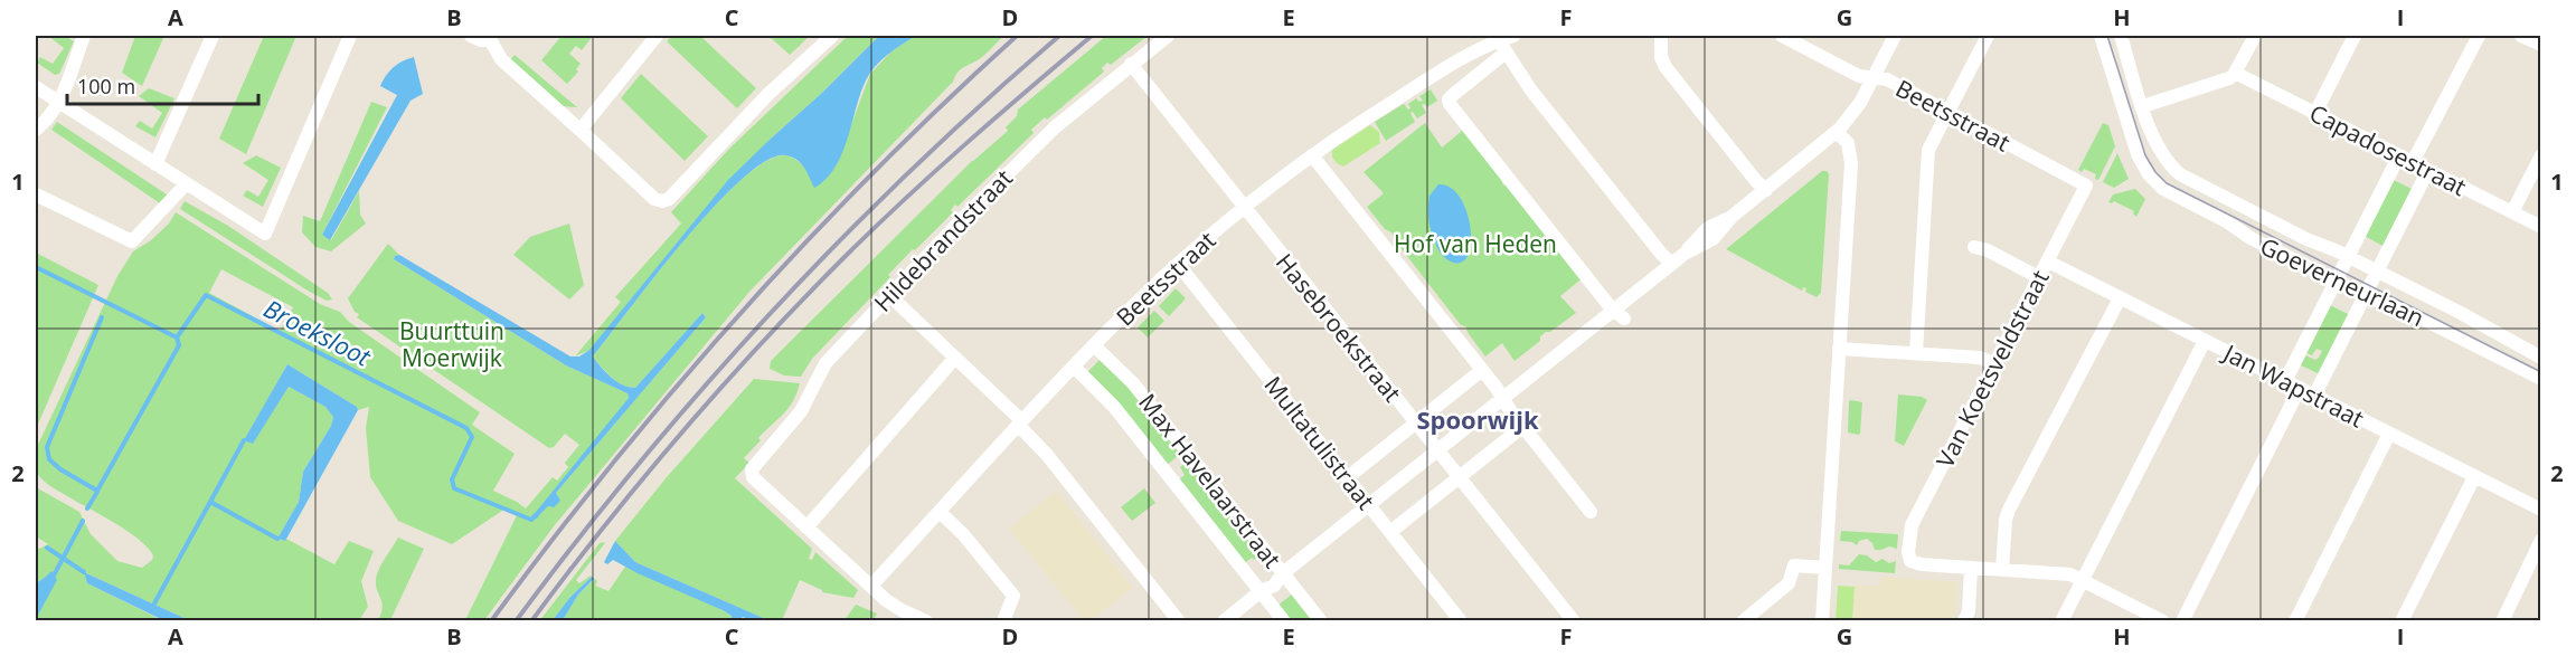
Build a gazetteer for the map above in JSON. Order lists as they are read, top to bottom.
{
  "streets": {
    "street": [
      "Beetsstraat",
      "Capadosestraat",
      "Hildebrandstraat",
      "Goeverneurlaan",
      "Hasebroekstraat",
      "Van Koetsveldstraat",
      "Jan Wapstraat",
      "Multatulistraat",
      "Max Havelaarstraat"
    ]
  },
  "crossings": [
    ["Beetsstraat", "Hasebroekstraat"],
    ["Beetsstraat", "Van Koetsveldstraat"],
    ["Beetsstraat", "Multatulistraat"],
    ["Beetsstraat", "Max Havelaarstraat"],
    ["Hildebrandstraat", "Hasebroekstraat"],
    ["Van Koetsveldstraat", "Jan Wapstraat"]
  ],
  "districts": ["Spoorwijk"],
  "water": ["Broeksloot"],
  "parks": ["Hof van Heden", "Buurttuin Moerwijk"],
  "scale_bar": "100 m",
  "grid": {
    "columns": [
      "A",
      "B",
      "C",
      "D",
      "E",
      "F",
      "G",
      "H",
      "I"
    ],
    "rows": ["1", "2"]
  }
}
